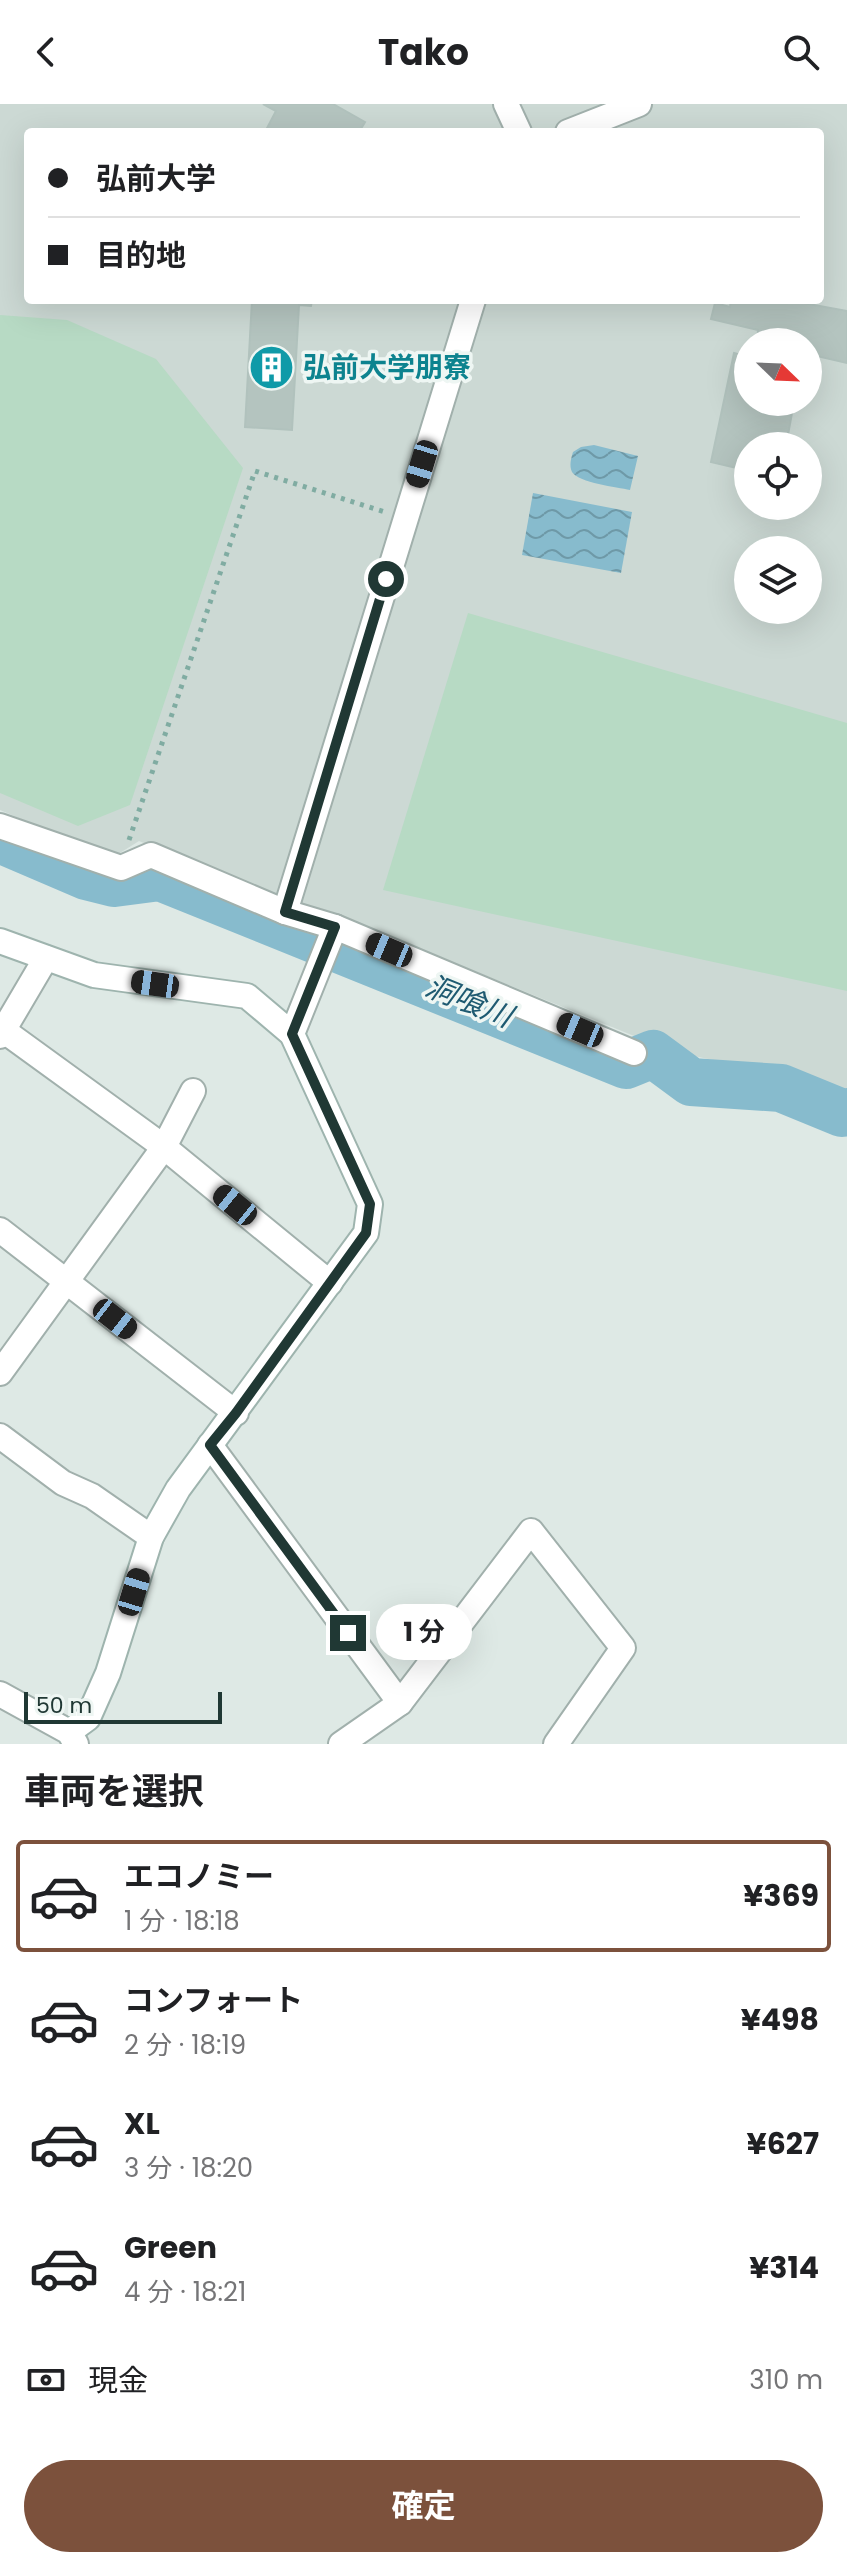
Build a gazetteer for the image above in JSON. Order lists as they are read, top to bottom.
{
  "water": ["洞喰川"],
  "places": {
    "building": ["弘前大学朋寮"]
  },
  "scale_bar": "50 m",
  "north": "bottom right",
  "page": {
    "header": "Tako",
    "banner": ["弘前大学", "目的地"],
    "bubble": "1 分",
    "scale": "50 m",
    "heading": "車両を選択",
    "list": [
      {
        "name": "エコノミー",
        "note": "1 分 · 18:18",
        "value": "¥369"
      },
      {
        "name": "コンフォート",
        "note": "2 分 · 18:19",
        "value": "¥498"
      },
      {
        "name": "XL",
        "note": "3 分 · 18:20",
        "value": "¥627"
      },
      {
        "name": "Green",
        "note": "4 分 · 18:21",
        "value": "¥314"
      }
    ],
    "pay": ["現金", "310 m"],
    "buttons": "確定"
  }
}
